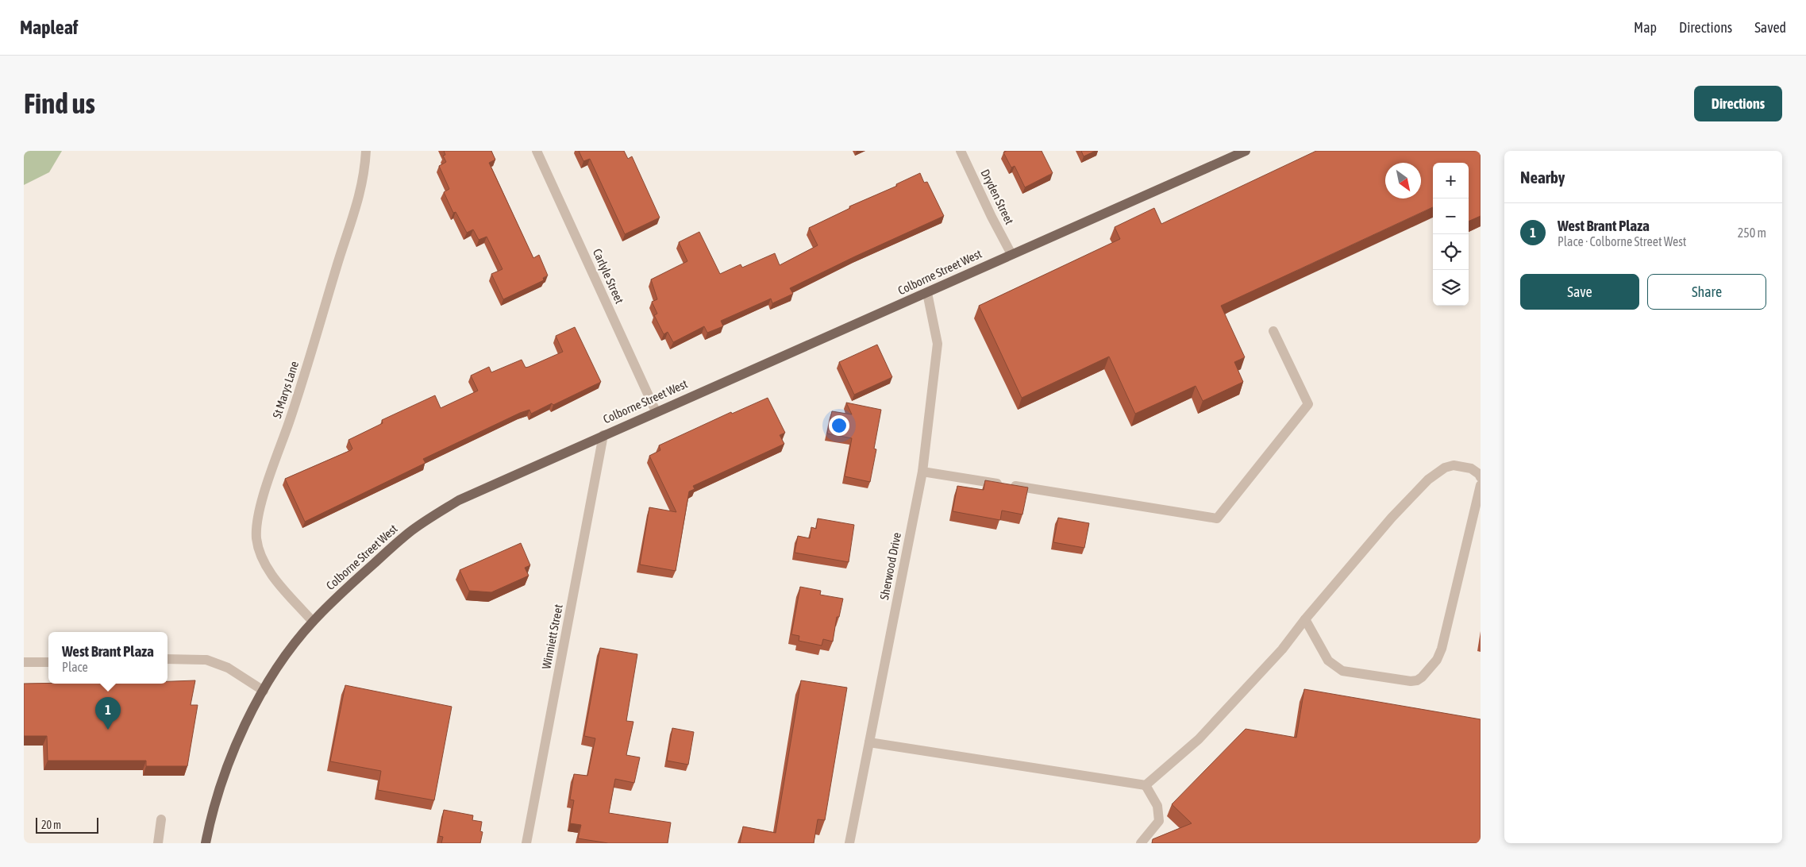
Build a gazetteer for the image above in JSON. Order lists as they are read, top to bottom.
{
  "streets": {
    "main road": ["Colborne Street West"],
    "street": [
      "Dryden Street",
      "Carlyle Street",
      "St Marys Lane",
      "Sherwood Drive",
      "Winniett Street"
    ]
  },
  "crossings": [
    ["Dryden Street", "Colborne Street West"],
    ["Colborne Street West", "Carlyle Street"],
    ["Colborne Street West", "St Marys Lane"],
    ["Colborne Street West", "Sherwood Drive"],
    ["Colborne Street West", "Winniett Street"]
  ],
  "scale_bar": "20 m",
  "north": "bottom right",
  "page": {
    "header": "Mapleaf",
    "nav": ["Map", "Directions", "Saved"],
    "buttons": [
      "Directions",
      ["Save", "Share"]
    ],
    "title": "Find us",
    "heading": "Nearby",
    "map_buttons": ["+", "−"],
    "list": [
      {
        "mark": "1",
        "name": "West Brant Plaza",
        "note": "Place · Colborne Street West",
        "value": "250 m"
      }
    ],
    "popup": ["West Brant Plaza", "Place"],
    "pins": "1",
    "scale": "20 m"
  }
}
